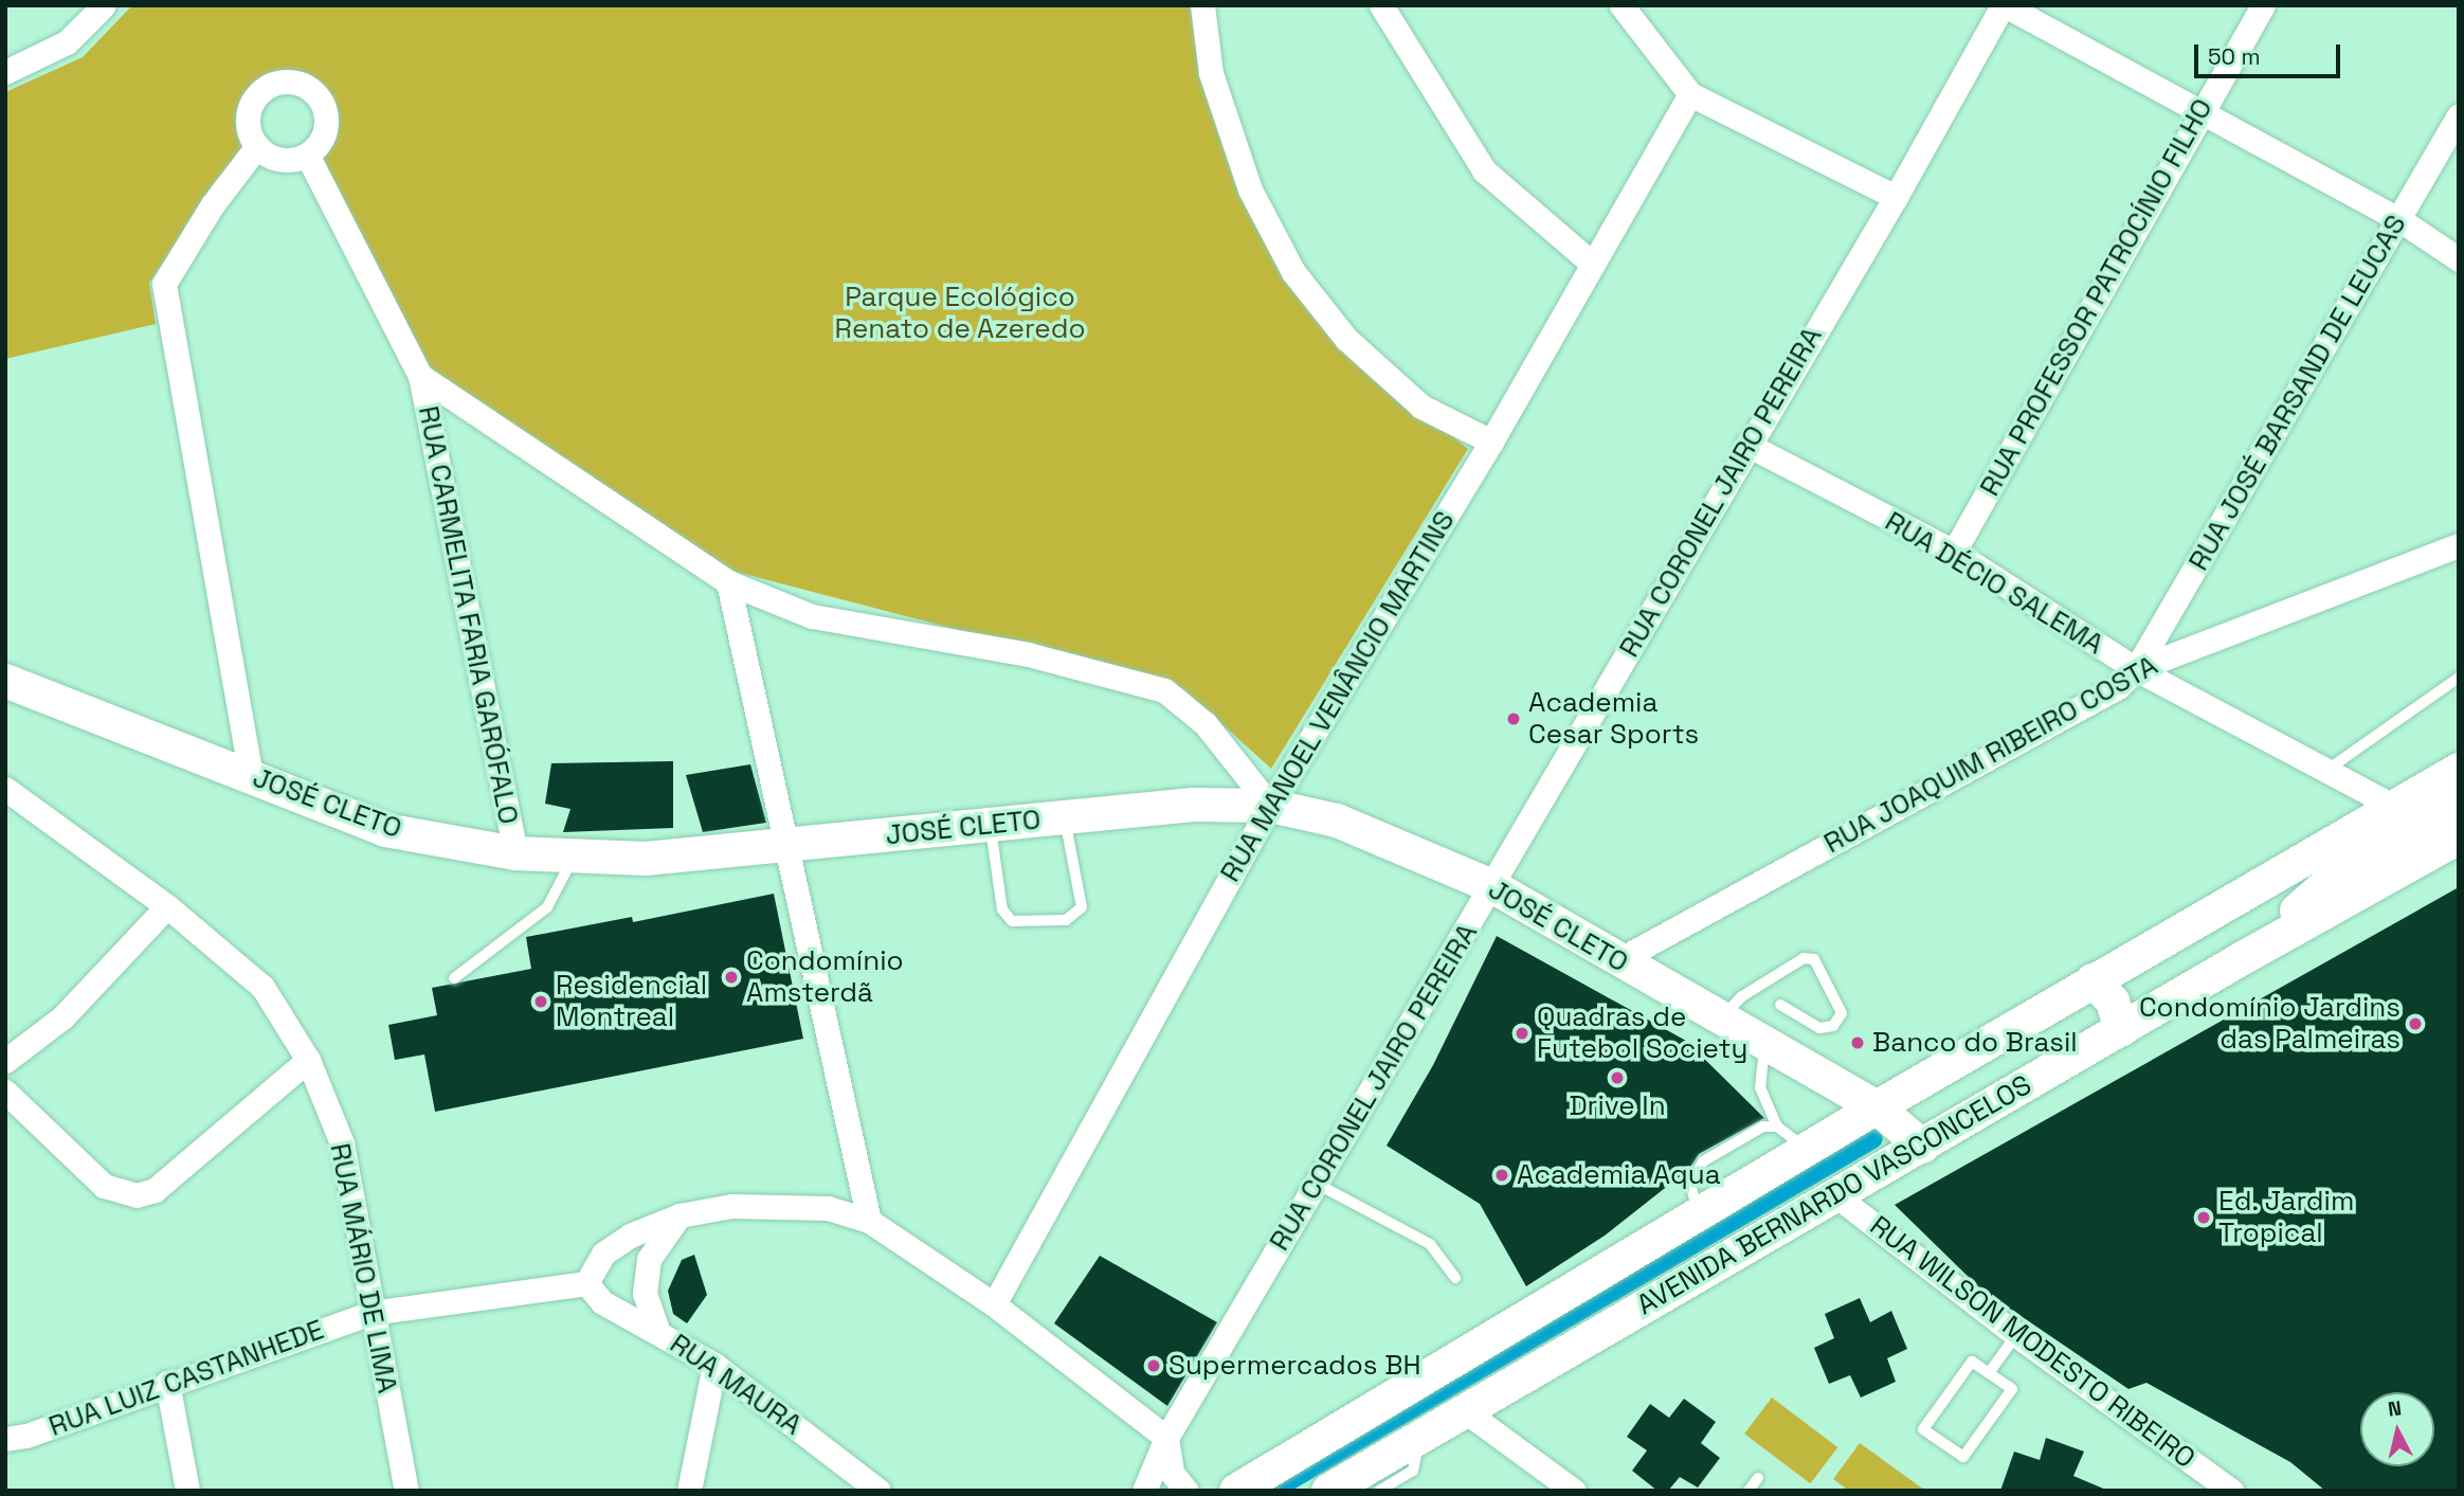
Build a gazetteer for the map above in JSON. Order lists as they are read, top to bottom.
{
  "streets": {
    "main road": ["JOSÉ CLETO", "AVENIDA BERNARDO VASCONCELOS"],
    "street": [
      "RUA PROFESSOR PATROCÍNIO FILHO",
      "RUA JOSÉ BARSAND DE LEUCAS",
      "RUA CORONEL JAIRO PEREIRA",
      "RUA DÉCIO SALEMA",
      "RUA CARMELITA FARIA GARÓFALO",
      "RUA MANOEL VENÂNCIO MARTINS",
      "RUA JOAQUIM RIBEIRO COSTA",
      "RUA MÁRIO DE LIMA",
      "RUA WILSON MODESTO RIBEIRO",
      "RUA LUIZ CASTANHEDE",
      "RUA MAURA"
    ]
  },
  "crossings": [
    ["RUA PROFESSOR PATROCÍNIO FILHO", "RUA DÉCIO SALEMA"],
    ["RUA JOSÉ BARSAND DE LEUCAS", "RUA DÉCIO SALEMA"],
    ["RUA JOSÉ BARSAND DE LEUCAS", "RUA JOAQUIM RIBEIRO COSTA"],
    ["RUA CORONEL JAIRO PEREIRA", "RUA DÉCIO SALEMA"],
    ["RUA CORONEL JAIRO PEREIRA", "JOSÉ CLETO"],
    ["RUA DÉCIO SALEMA", "RUA JOAQUIM RIBEIRO COSTA"],
    ["RUA DÉCIO SALEMA", "AVENIDA BERNARDO VASCONCELOS"],
    ["RUA CARMELITA FARIA GARÓFALO", "JOSÉ CLETO"],
    ["RUA MANOEL VENÂNCIO MARTINS", "JOSÉ CLETO"],
    ["RUA JOAQUIM RIBEIRO COSTA", "JOSÉ CLETO"],
    ["JOSÉ CLETO", "AVENIDA BERNARDO VASCONCELOS"],
    ["AVENIDA BERNARDO VASCONCELOS", "RUA WILSON MODESTO RIBEIRO"],
    ["RUA MÁRIO DE LIMA", "RUA LUIZ CASTANHEDE"]
  ],
  "parks": ["Parque Ecológico Renato de Azeredo"],
  "places": [
    "Academia Cesar Sports",
    "Condomínio Amsterdã",
    "Residencial Montreal",
    "Condomínio Jardins das Palmeiras",
    "Quadras de Futebol Society",
    "Banco do Brasil",
    "Drive In",
    "Academia Aqua",
    "Ed. Jardim Tropical",
    "Supermercados BH"
  ],
  "scale_bar": "50 m",
  "north": "top"
}
